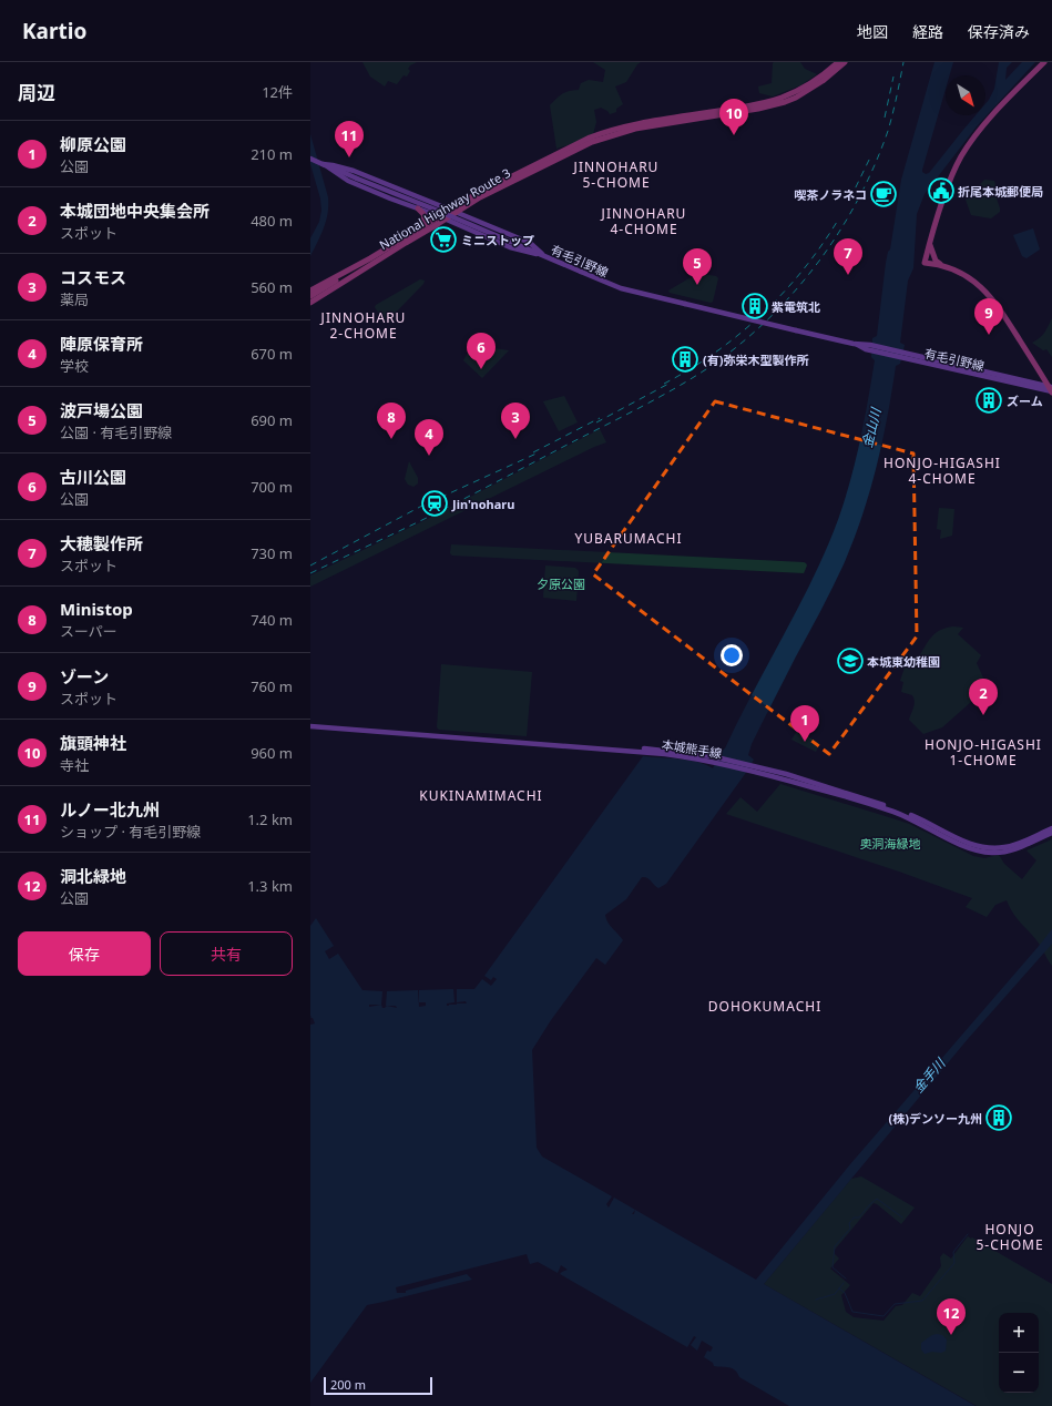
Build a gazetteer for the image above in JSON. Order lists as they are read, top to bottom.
{
  "streets": {
    "highway": ["National Highway Route 3"],
    "main road": ["有毛引野線", "本城熊手線"]
  },
  "districts": [
    "JINNOHARU 5-CHOME",
    "JINNOHARU 4-CHOME",
    "JINNOHARU 2-CHOME",
    "HONJO-HIGASHI 4-CHOME",
    "YUBARUMACHI",
    "HONJO-HIGASHI 1-CHOME",
    "KUKINAMIMACHI",
    "DOHOKUMACHI",
    "HONJO 5-CHOME"
  ],
  "water": ["金山川", "金手川"],
  "parks": ["夕原公園", "奥洞海緑地"],
  "places": {
    "public building": ["折尾本城郵便局"],
    "cafe": ["喫茶ノラネコ"],
    "supermarket": ["ミニストップ"],
    "building": [
      "紫電筑北",
      "(有)弥栄木型製作所",
      "ズーム",
      "(株)デンソー九州"
    ],
    "station": ["Jin'noharu"],
    "school or university": ["本城東幼稚園"]
  },
  "scale_bar": "200 m",
  "north": "bottom right",
  "page": {
    "header": "Kartio",
    "nav": ["地図", "経路", "保存済み"],
    "heading": ["周辺", "12件"],
    "pins": [
      "10",
      "11",
      "7",
      "5",
      "9",
      "6",
      "3",
      "8",
      "4",
      "2",
      "1",
      "12"
    ],
    "list": [
      {
        "mark": "1",
        "name": "柳原公園",
        "note": "公園",
        "value": "210 m"
      },
      {
        "mark": "2",
        "name": "本城団地中央集会所",
        "note": "スポット",
        "value": "480 m"
      },
      {
        "mark": "3",
        "name": "コスモス",
        "note": "薬局",
        "value": "560 m"
      },
      {
        "mark": "4",
        "name": "陣原保育所",
        "note": "学校",
        "value": "670 m"
      },
      {
        "mark": "5",
        "name": "波戸場公園",
        "note": "公園 · 有毛引野線",
        "value": "690 m"
      },
      {
        "mark": "6",
        "name": "古川公園",
        "note": "公園",
        "value": "700 m"
      },
      {
        "mark": "7",
        "name": "大穂製作所",
        "note": "スポット",
        "value": "730 m"
      },
      {
        "mark": "8",
        "name": "Ministop",
        "note": "スーパー",
        "value": "740 m"
      },
      {
        "mark": "9",
        "name": "ゾーン",
        "note": "スポット",
        "value": "760 m"
      },
      {
        "mark": "10",
        "name": "旗頭神社",
        "note": "寺社",
        "value": "960 m"
      },
      {
        "mark": "11",
        "name": "ルノー北九州",
        "note": "ショップ · 有毛引野線",
        "value": "1.2 km"
      },
      {
        "mark": "12",
        "name": "洞北緑地",
        "note": "公園",
        "value": "1.3 km"
      }
    ],
    "buttons": ["保存", "共有"],
    "map_buttons": ["+", "−"],
    "scale": "200 m"
  }
}
